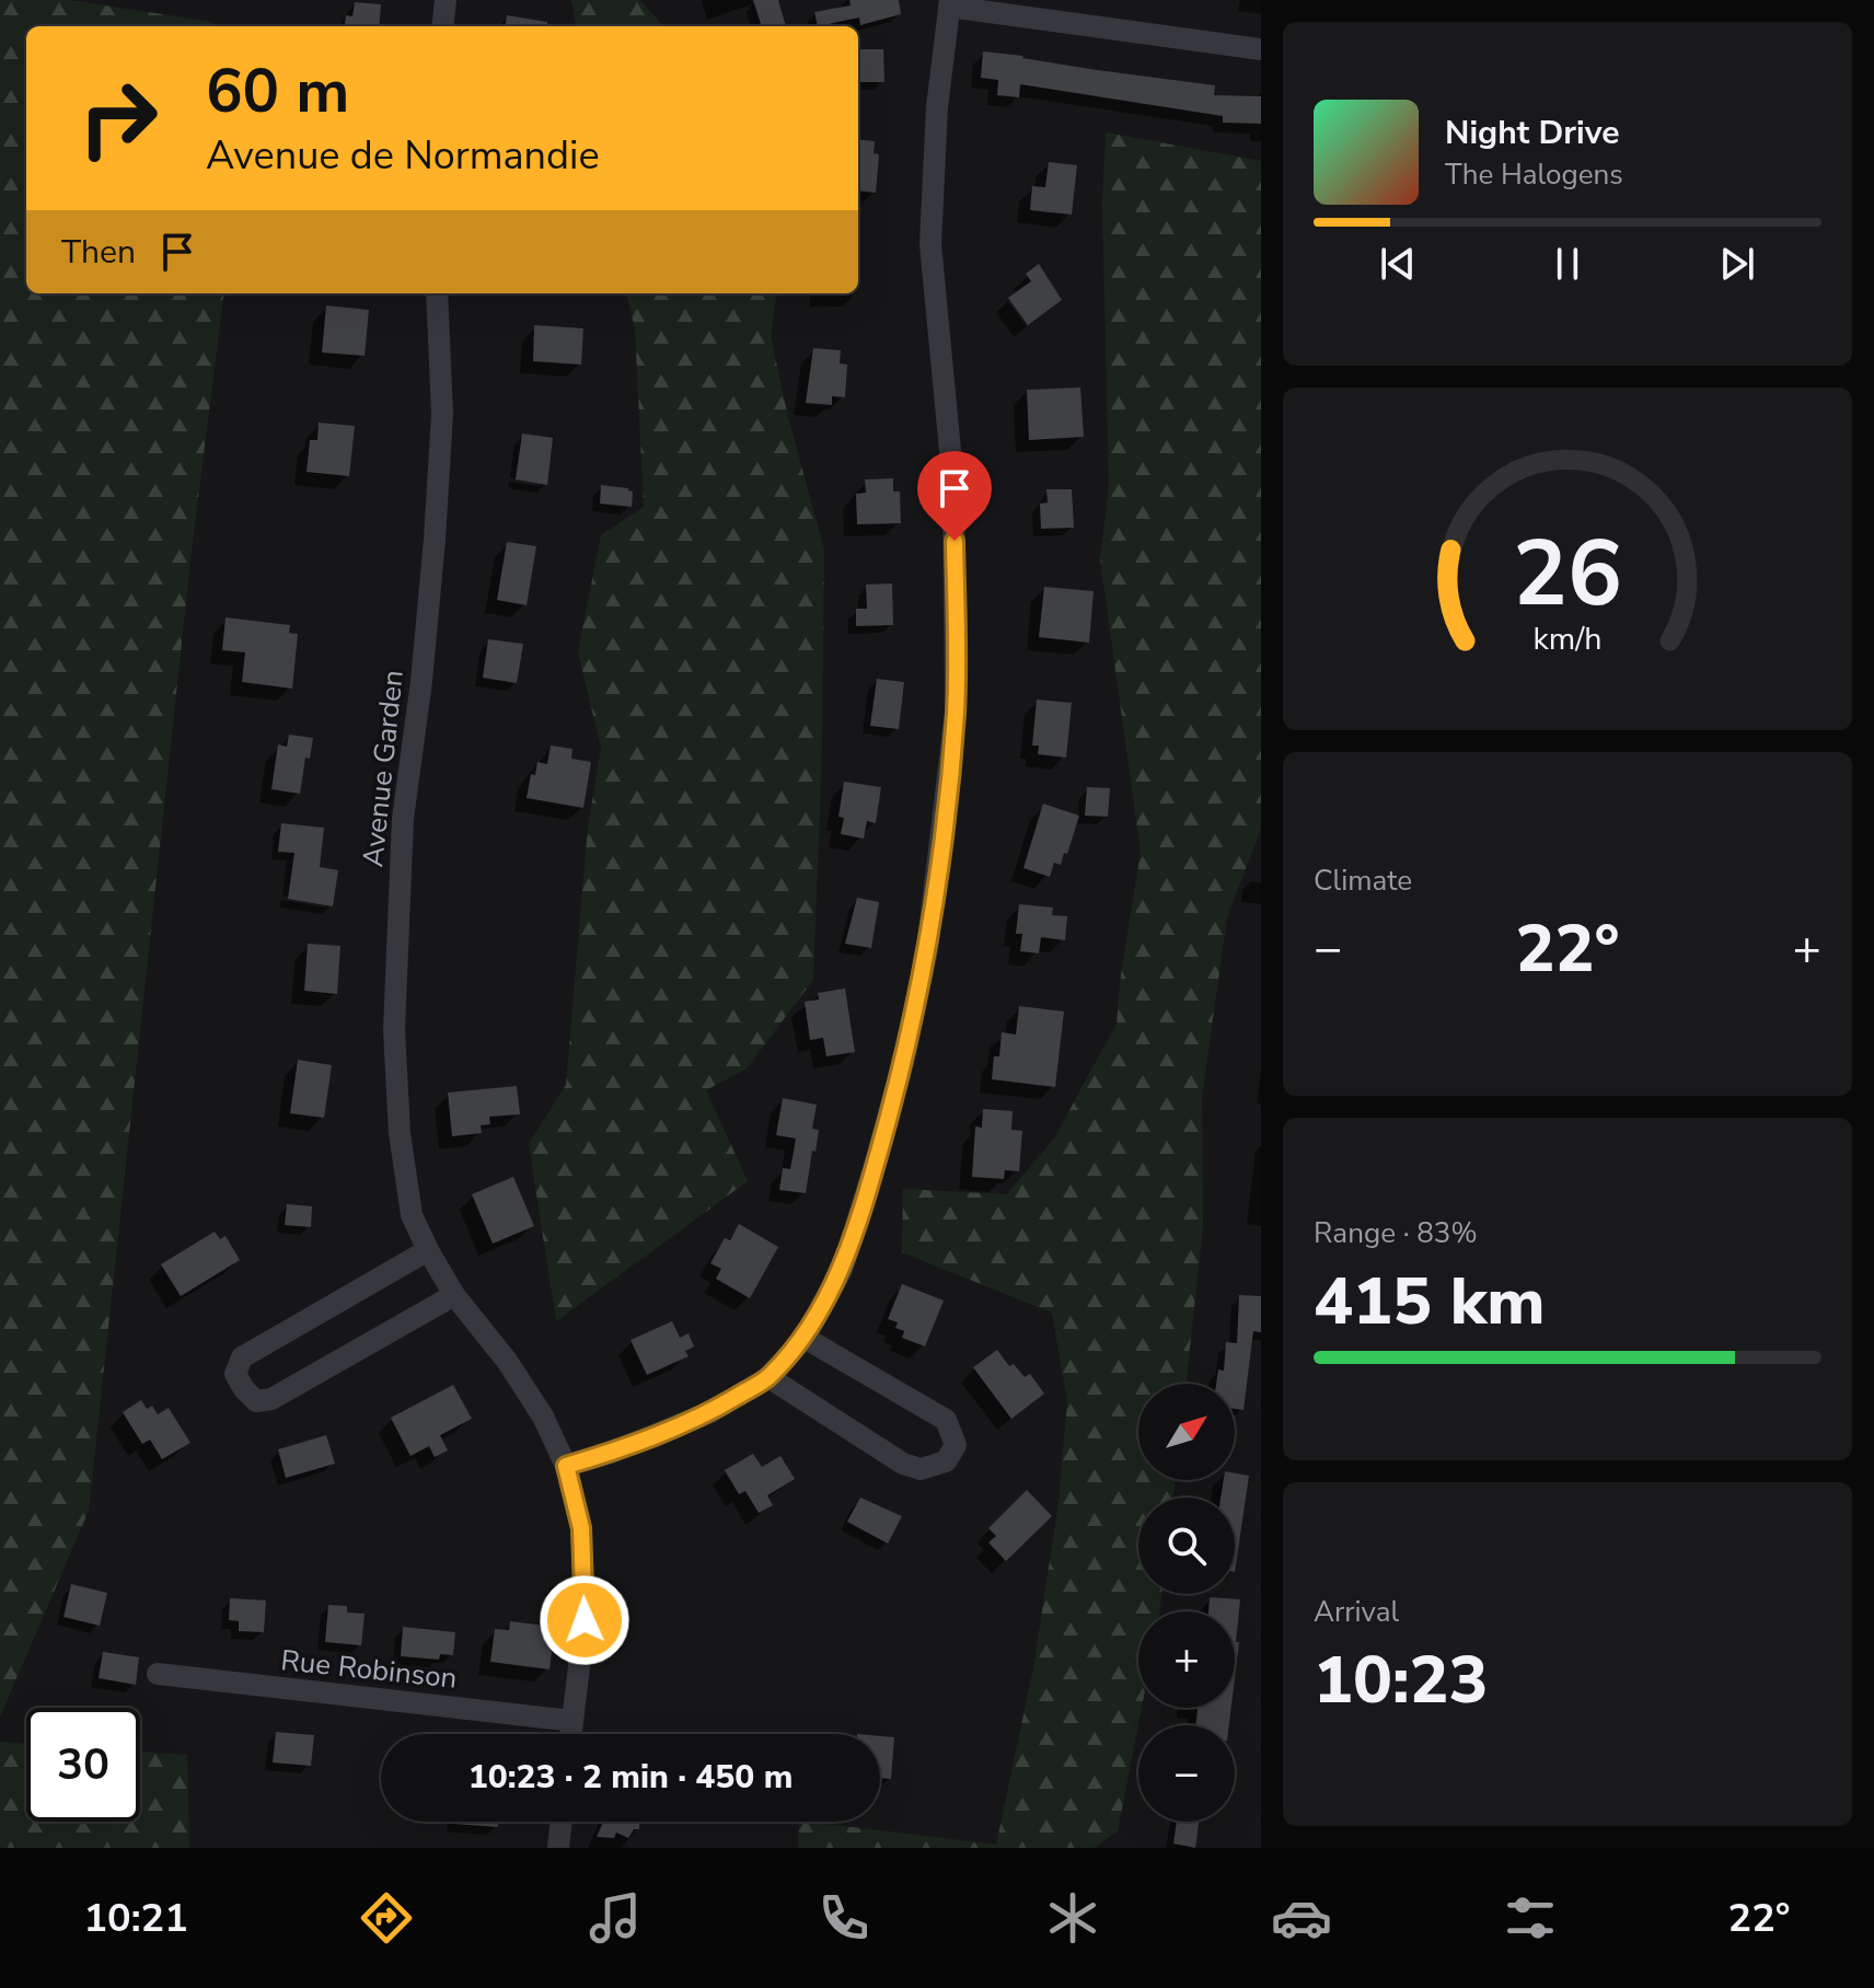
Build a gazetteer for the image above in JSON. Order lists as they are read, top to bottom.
{
  "streets": {
    "street": ["Avenue Garden", "Rue Robinson"]
  },
  "crossings": [
    ["Avenue Garden", "Rue Robinson"]
  ],
  "north": "top right",
  "page": {
    "turn": ["60 m", "Avenue de Normandie"],
    "song": ["Night Drive", "The Halogens"],
    "then": "Then",
    "tile": [
      "Climate",
      ["Range · 83%", "415 km"],
      ["Arrival", "10:23"]
    ],
    "heat": ["−", "22°", "+"],
    "map_buttons": ["+", "−"],
    "limit": "30",
    "trip": "10:23 · 2 min · 450 m",
    "tabs": ["10:21", "22°"],
    "gauge": ["26", "km/h"]
  }
}
